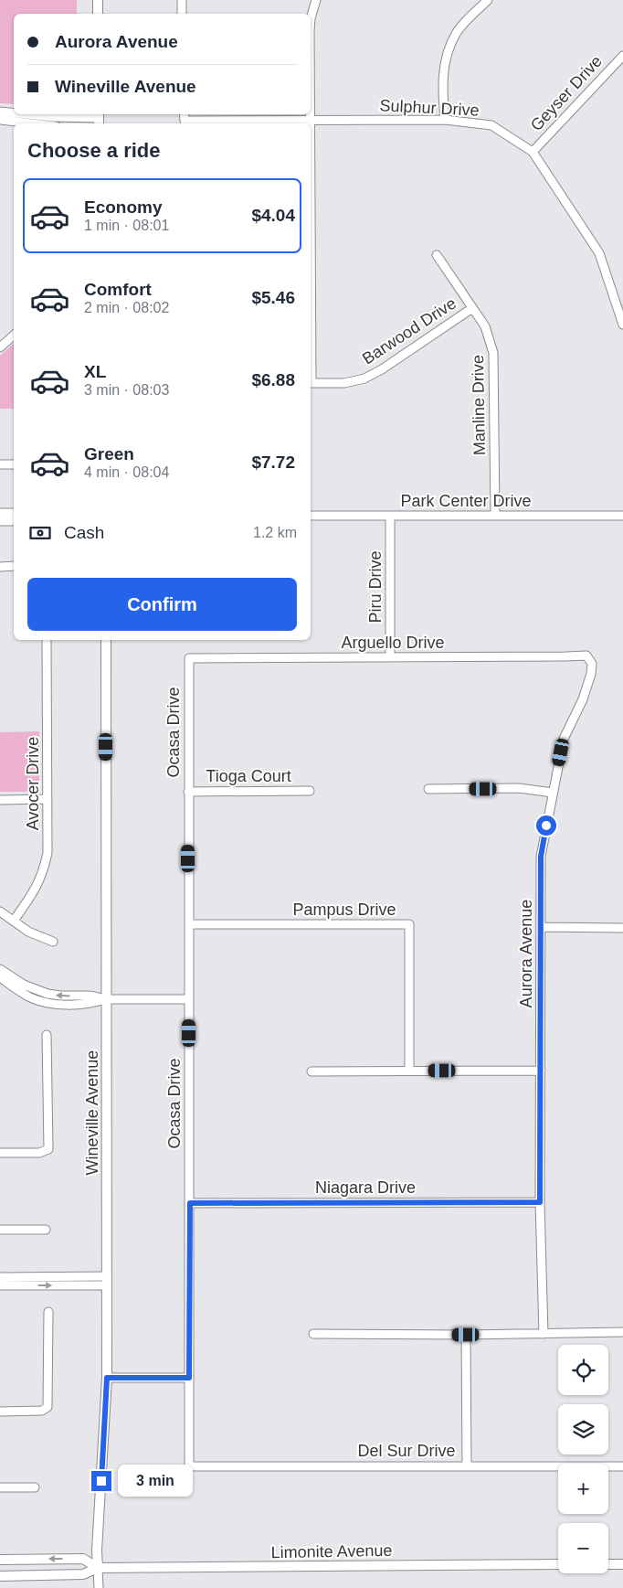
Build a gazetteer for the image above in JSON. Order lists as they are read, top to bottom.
{
  "streets": {
    "main road": ["Wineville Avenue", "Limonite Avenue"],
    "street": [
      "Geyser Drive",
      "Sulphur Drive",
      "Barwood Drive",
      "Manline Drive",
      "Park Center Drive",
      "Piru Drive",
      "Arguello Drive",
      "Ocasa Drive",
      "Tioga Court",
      "Avocer Drive",
      "Pampus Drive",
      "Aurora Avenue",
      "Niagara Drive",
      "Del Sur Drive"
    ]
  },
  "crossings": [
    ["Geyser Drive", "Sulphur Drive"],
    ["Barwood Drive", "Manline Drive"],
    ["Manline Drive", "Park Center Drive"],
    ["Park Center Drive", "Piru Drive"],
    ["Piru Drive", "Arguello Drive"],
    ["Arguello Drive", "Ocasa Drive"],
    ["Arguello Drive", "Aurora Avenue"],
    ["Ocasa Drive", "Tioga Court"],
    ["Ocasa Drive", "Pampus Drive"],
    ["Ocasa Drive", "Niagara Drive"],
    ["Ocasa Drive", "Del Sur Drive"],
    ["Aurora Avenue", "Niagara Drive"],
    ["Wineville Avenue", "Limonite Avenue"]
  ],
  "page": {
    "banner": ["Aurora Avenue", "Wineville Avenue"],
    "heading": "Choose a ride",
    "list": [
      {
        "name": "Economy",
        "note": "1 min · 08:01",
        "value": "$4.04"
      },
      {
        "name": "Comfort",
        "note": "2 min · 08:02",
        "value": "$5.46"
      },
      {
        "name": "XL",
        "note": "3 min · 08:03",
        "value": "$6.88"
      },
      {
        "name": "Green",
        "note": "4 min · 08:04",
        "value": "$7.72"
      }
    ],
    "pay": ["Cash", "1.2 km"],
    "buttons": "Confirm",
    "map_buttons": ["+", "−"],
    "bubble": "3 min"
  }
}
